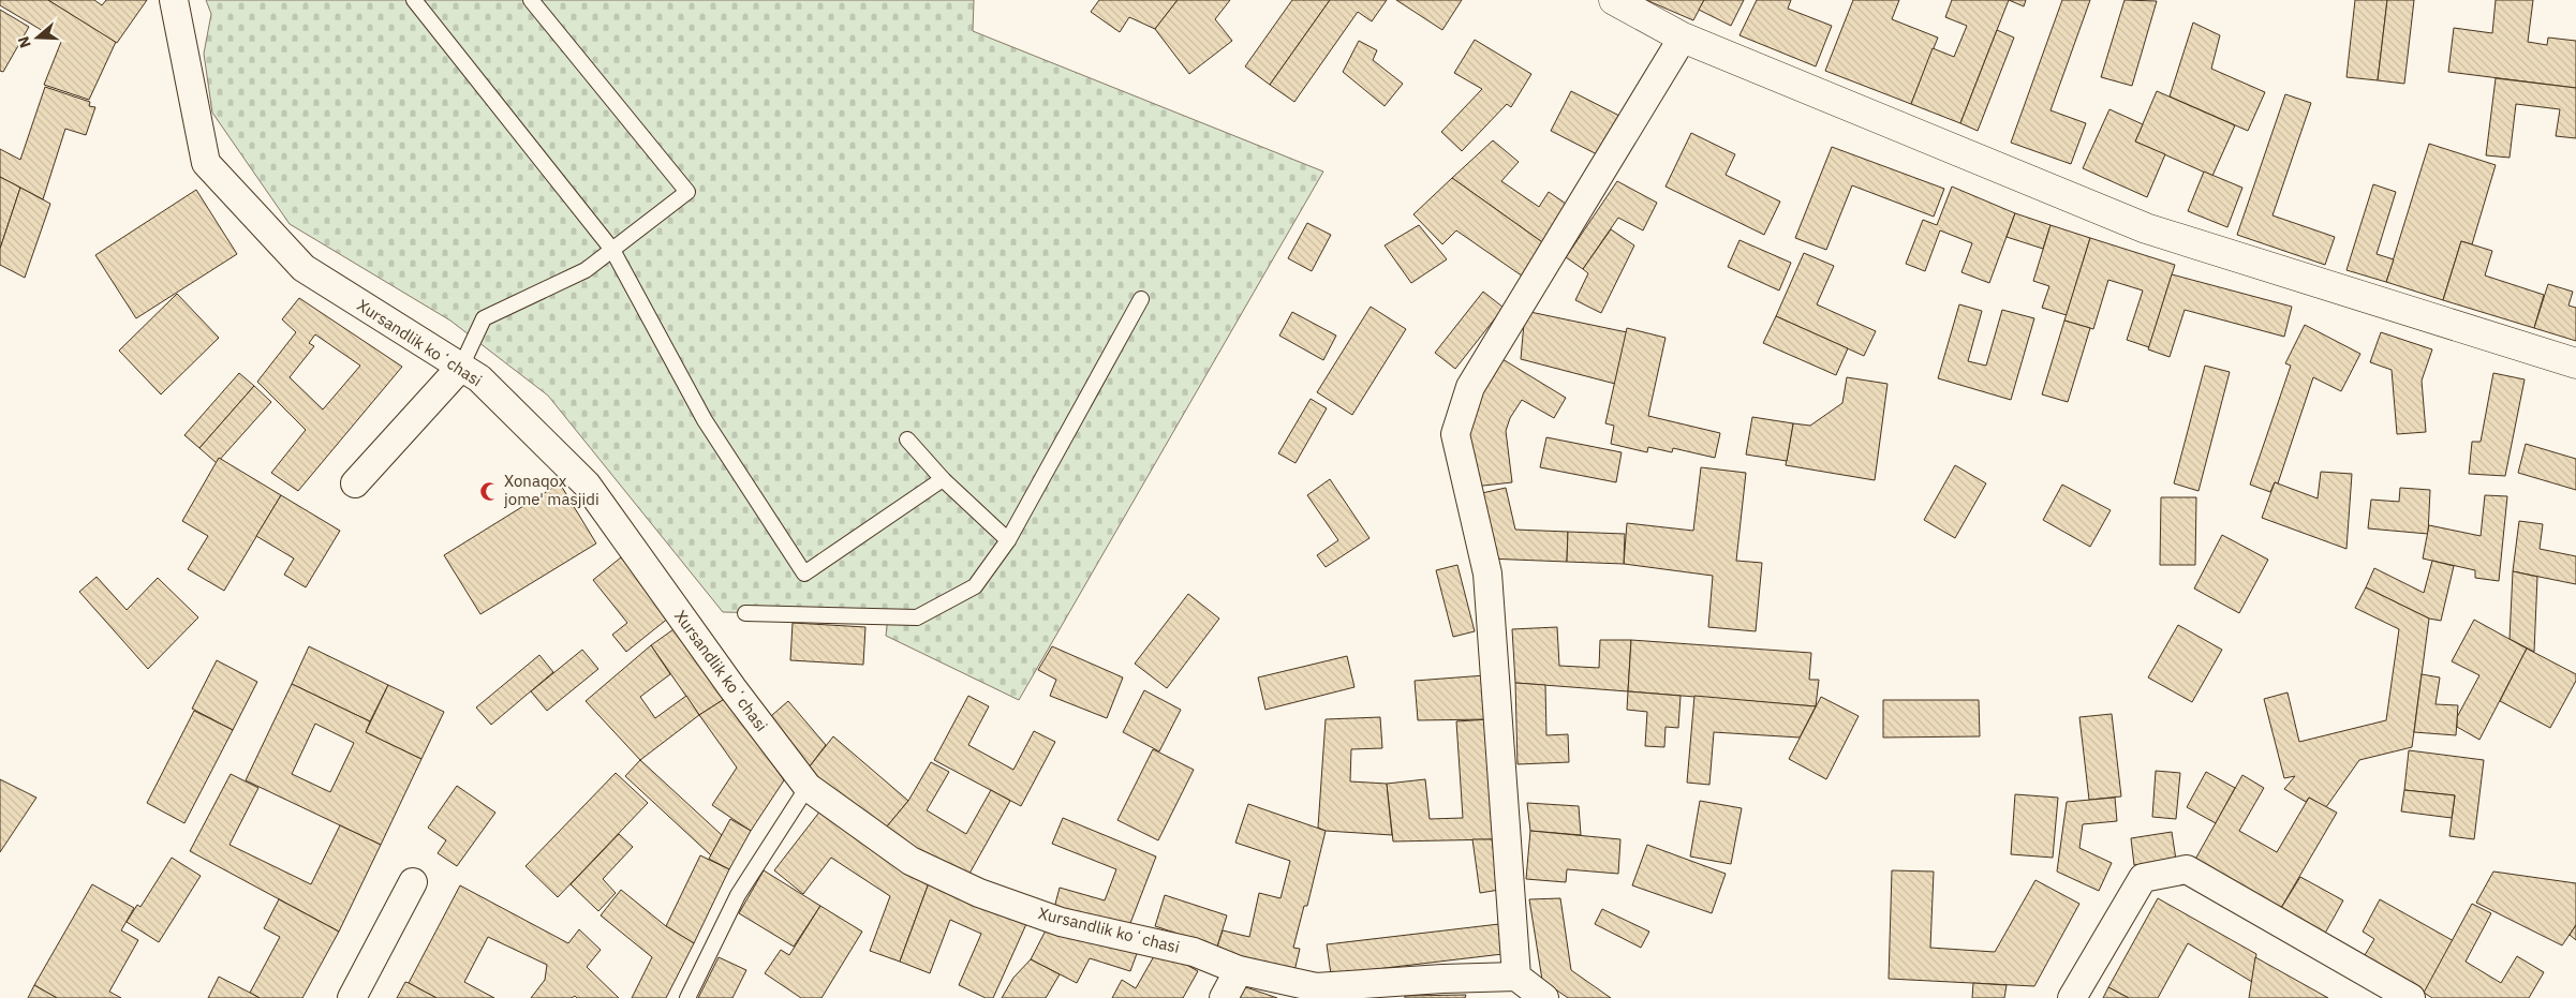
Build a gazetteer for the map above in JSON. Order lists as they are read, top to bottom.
{
  "streets": {
    "street": ["Xursandlik koʻchasi"]
  },
  "places": {
    "mosque": ["Xonaqox jome' masjidi"]
  },
  "north": "left"
}
